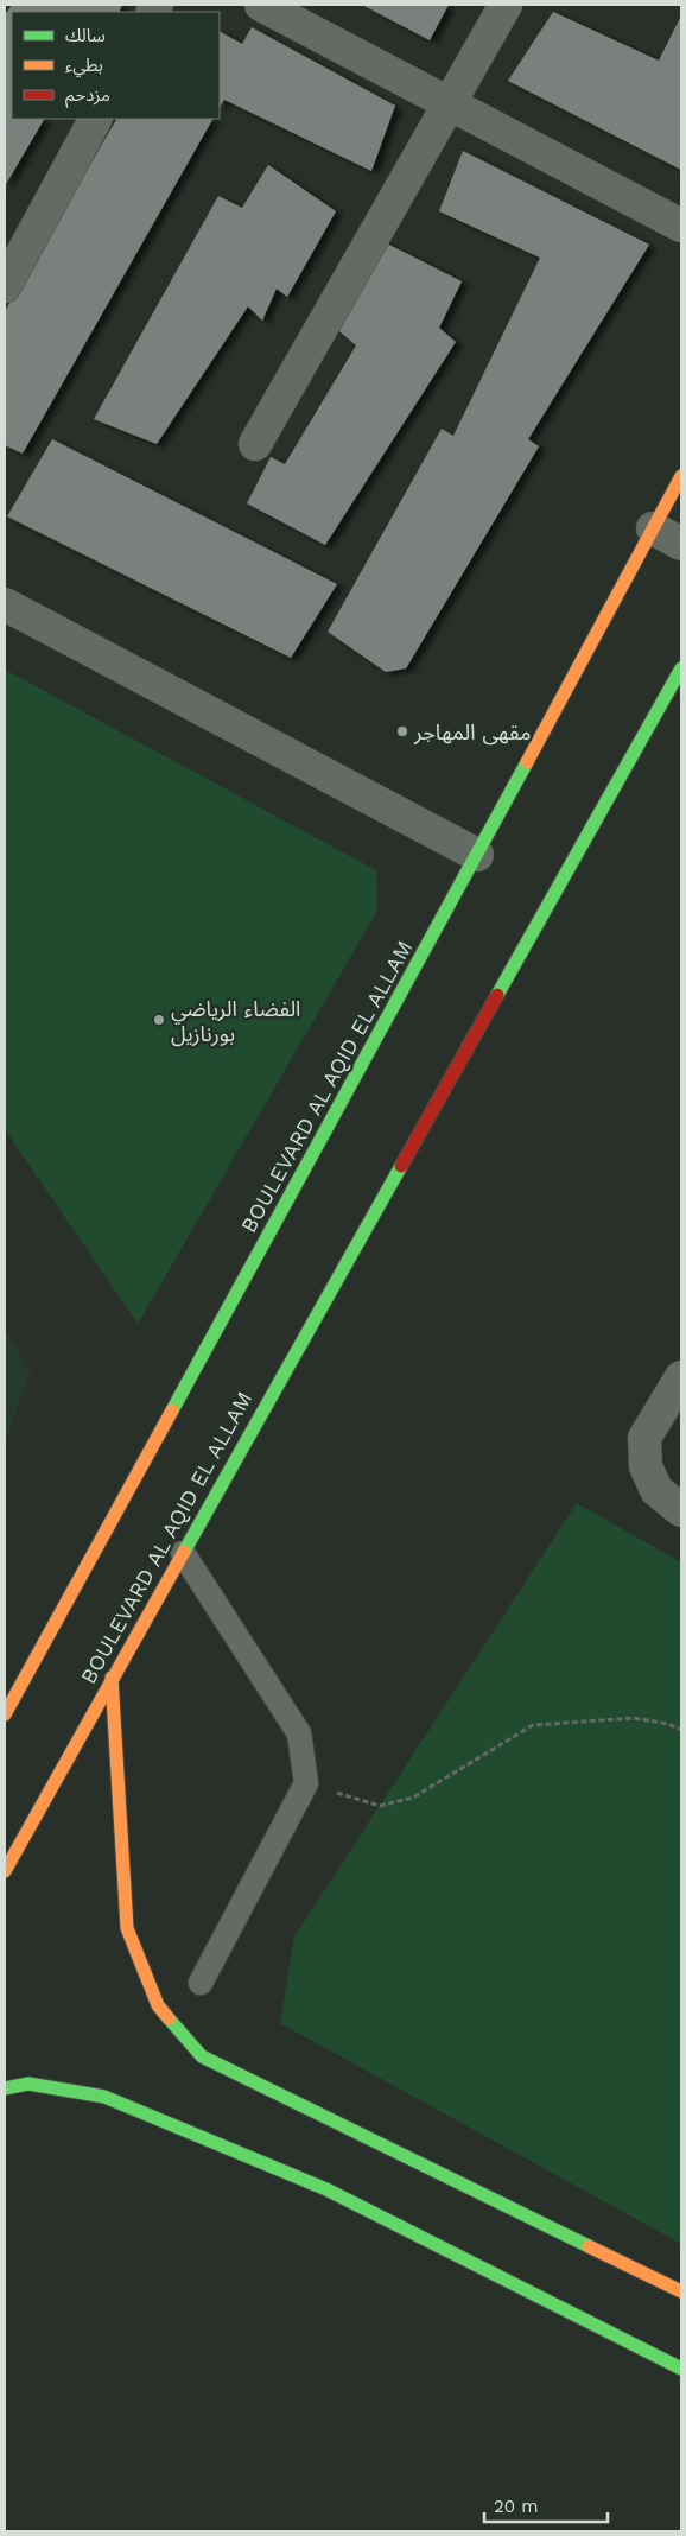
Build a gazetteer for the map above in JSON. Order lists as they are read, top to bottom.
{
  "streets": {
    "main road": ["BOULEVARD AL AQID EL ALLAM"]
  },
  "places": ["مقهى المهاجر", "الفضاء الرياضي بورنازيل"],
  "legend": ["سالك", "بطيء", "مزدحم"],
  "scale_bar": "20 m"
}
